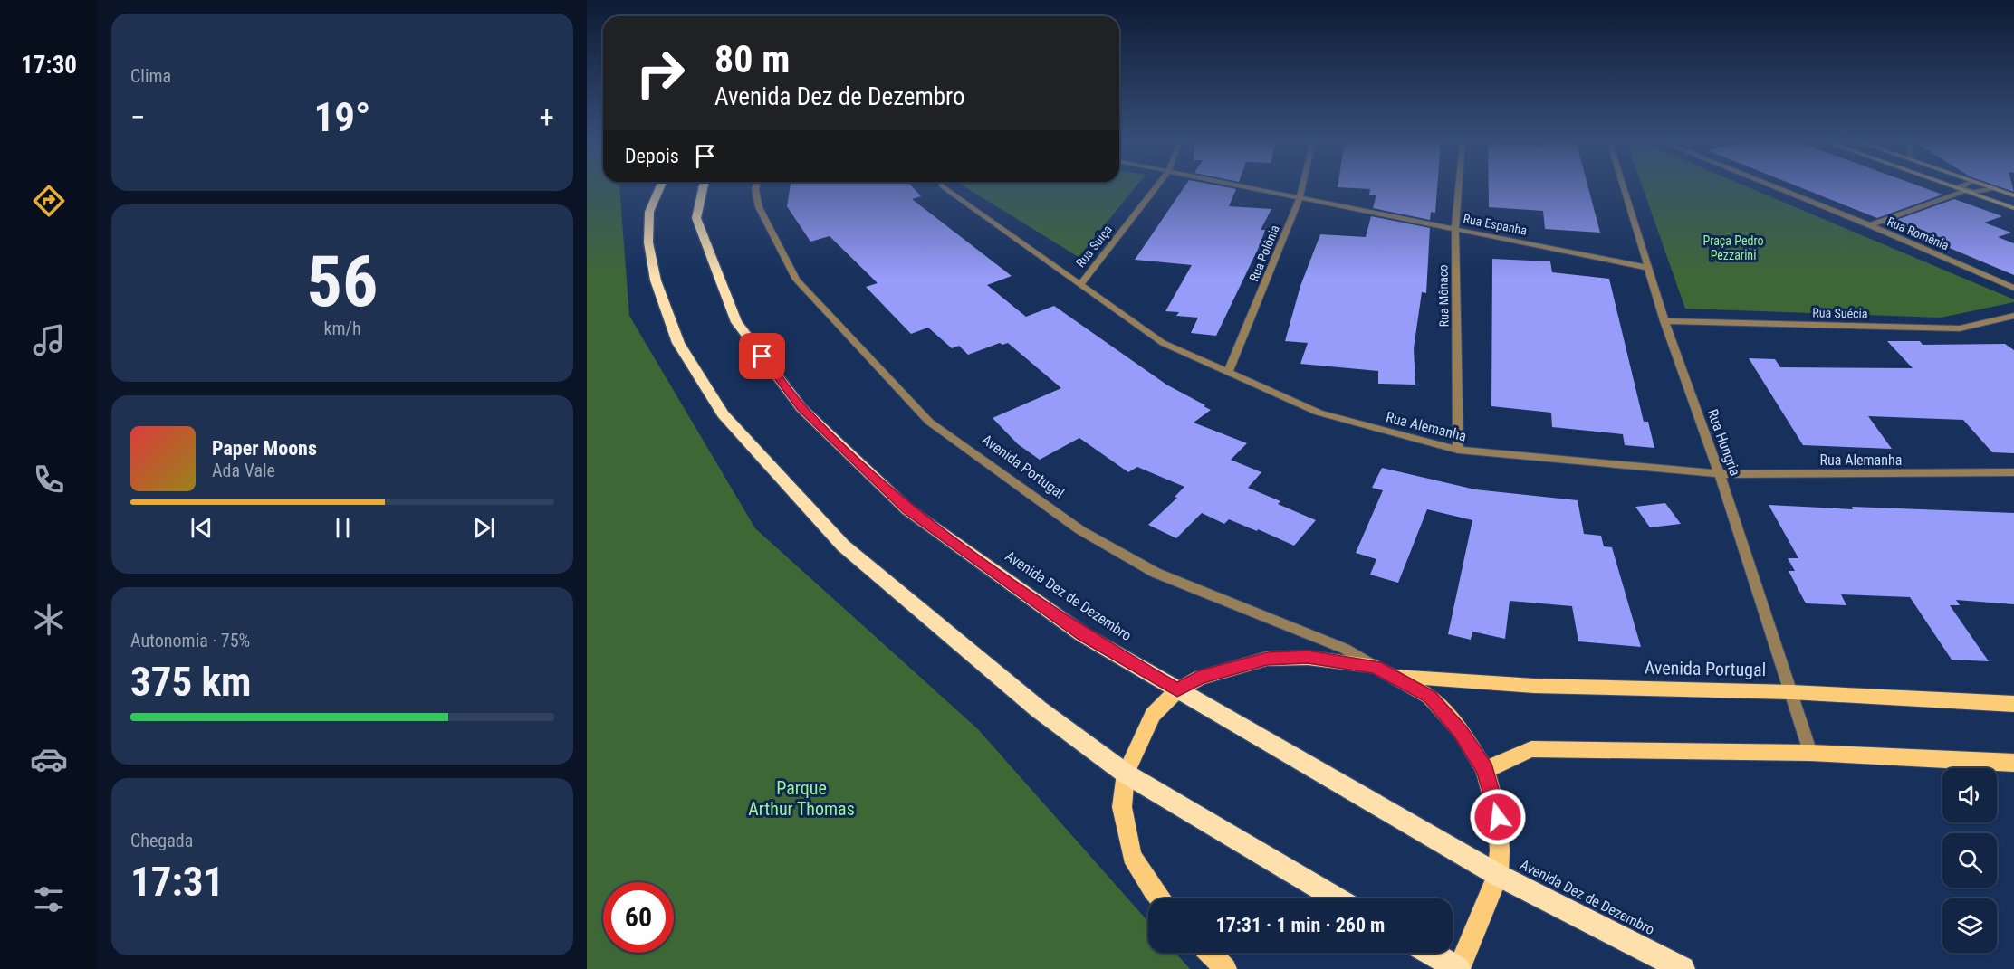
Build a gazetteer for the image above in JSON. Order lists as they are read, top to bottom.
{
  "streets": {
    "highway": ["Avenida Dez de Dezembro"],
    "main road": ["Avenida Portugal"],
    "street": [
      "Rua Espanha",
      "Rua Romênia",
      "Rua Suíça",
      "Rua Polônia",
      "Rua Mônaco",
      "Rua Suécia",
      "Rua Alemanha",
      "Rua Hungria"
    ]
  },
  "crossings": [
    ["Rua Espanha", "Rua Polônia"],
    ["Rua Espanha", "Rua Mônaco"],
    ["Rua Espanha", "Rua Hungria"],
    ["Rua Suíça", "Rua Alemanha"],
    ["Rua Polônia", "Rua Alemanha"],
    ["Rua Mônaco", "Rua Alemanha"],
    ["Rua Suécia", "Rua Hungria"],
    ["Rua Alemanha", "Rua Hungria"],
    ["Rua Hungria", "Avenida Portugal"]
  ],
  "parks": ["Praça Pedro Pezzarini", "Parque Arthur Thomas"],
  "page": {
    "tabs": "17:30",
    "tile": [
      "Clima",
      ["56", "km/h"],
      ["Autonomia · 75%", "375 km"],
      ["Chegada", "17:31"]
    ],
    "turn": ["80 m", "Avenida Dez de Dezembro"],
    "heat": ["−", "19°", "+"],
    "then": "Depois",
    "song": ["Paper Moons", "Ada Vale"],
    "limit": "60",
    "trip": "17:31 · 1 min · 260 m"
  }
}
